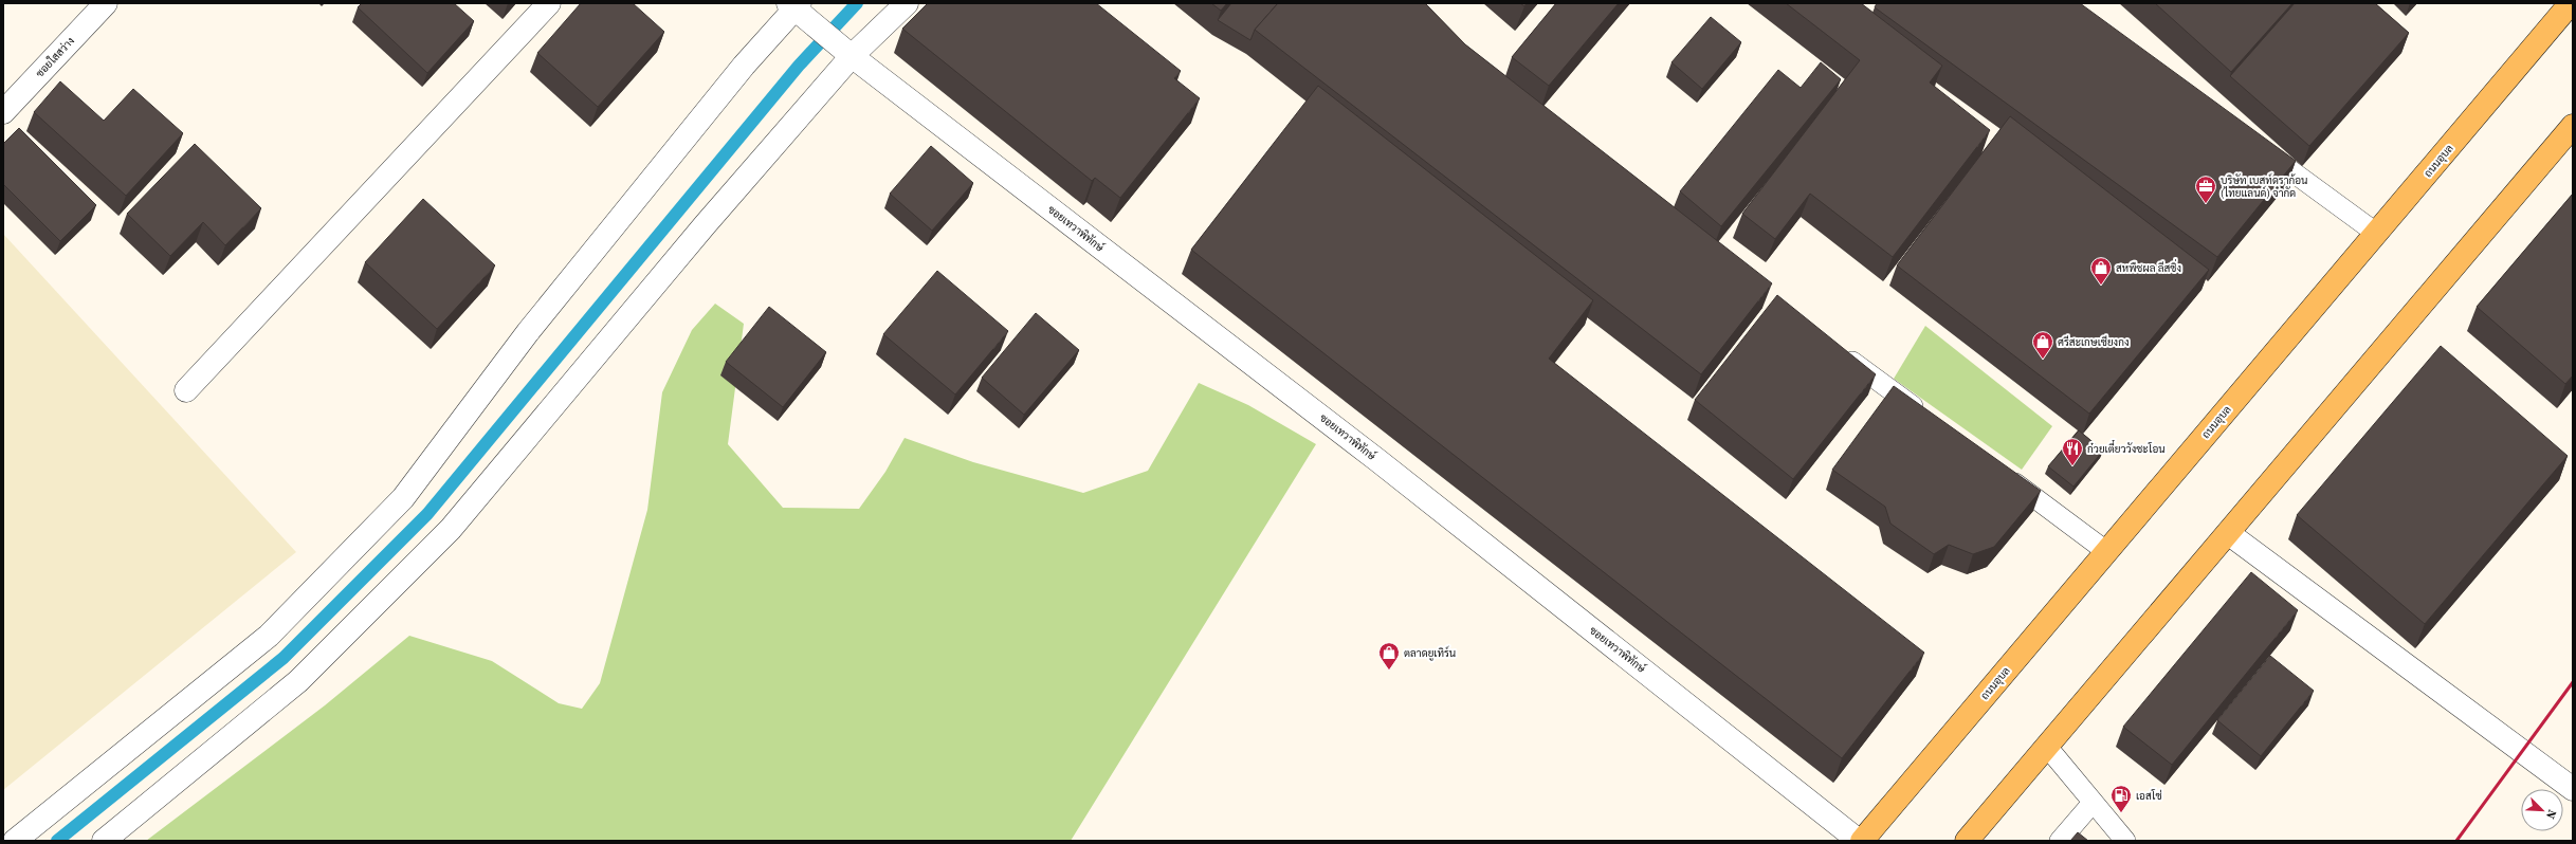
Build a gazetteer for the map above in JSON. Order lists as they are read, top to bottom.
{
  "streets": {
    "main road": ["ถนนอุบล"],
    "street": ["ซอยใสสว่าง", "ซอยเทวาพิทักษ์"]
  },
  "crossings": [
    ["ถนนอุบล", "ซอยเทวาพิทักษ์"]
  ],
  "places": {
    "office": ["บริษัท เบสท์ดราก้อน (ไทยแลนด์) จำกัด"],
    "shop": ["สหพืชผล ลีสซิ่ง", "ศรีสะเกษเซียงกง", "ตลาดยูเทิร์น"],
    "restaurant": ["ก๋วยเตี๋ยววังชะโอน"],
    "fuel station": ["เอสโซ่"]
  },
  "north": "bottom right"
}
